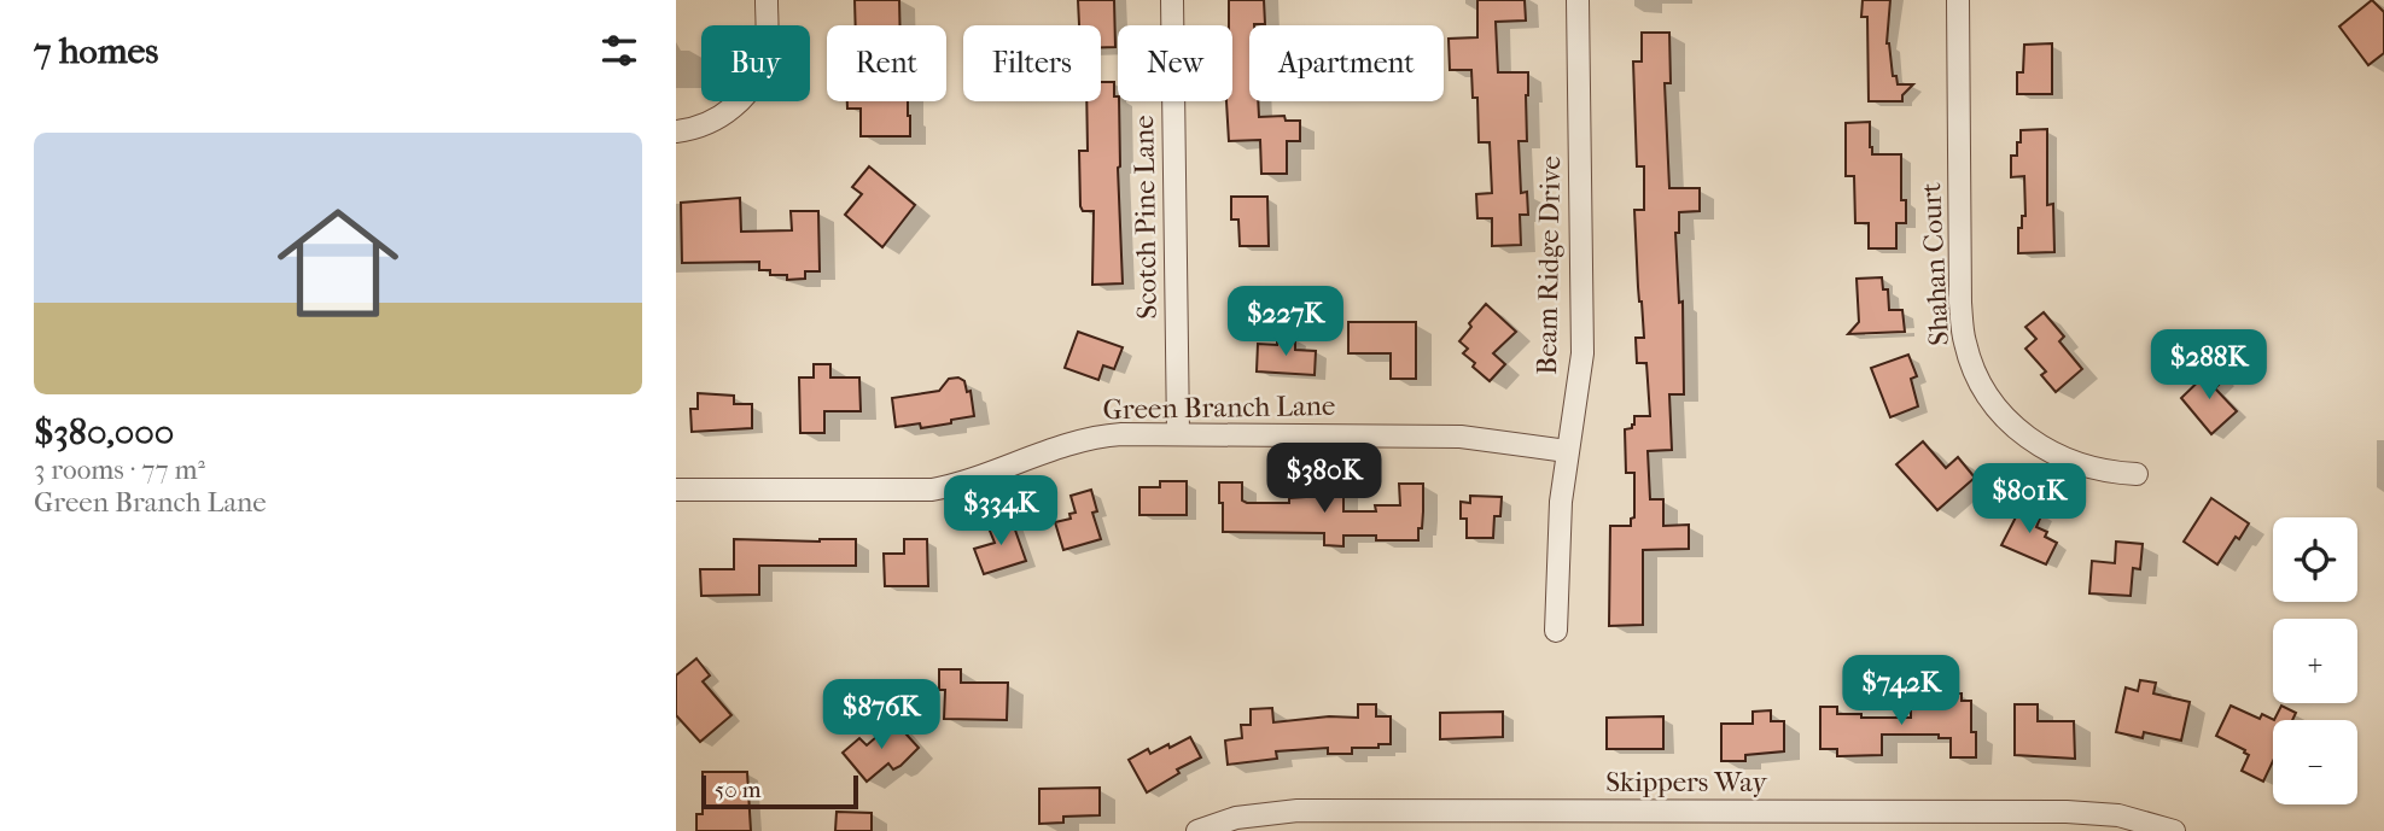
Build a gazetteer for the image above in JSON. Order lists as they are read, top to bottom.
{
  "streets": {
    "street": [
      "Scotch Pine Lane",
      "Shahan Court",
      "Beam Ridge Drive",
      "Green Branch Lane",
      "Skippers Way"
    ]
  },
  "crossings": [
    ["Scotch Pine Lane", "Green Branch Lane"],
    ["Beam Ridge Drive", "Green Branch Lane"]
  ],
  "scale_bar": "50 m",
  "page": {
    "heading": "7 homes",
    "chip": [
      "Buy",
      "Rent",
      "Filters",
      "New",
      "Apartment"
    ],
    "list": [
      {
        "name": "$380,000",
        "note": "3 rooms · 77 m² · Green Branch Lane"
      }
    ],
    "price": [
      "$227K",
      "$288K",
      "$380K",
      "$801K",
      "$334K",
      "$742K",
      "$876K"
    ],
    "map_buttons": ["+", "−"],
    "scale": "50 m"
  }
}
